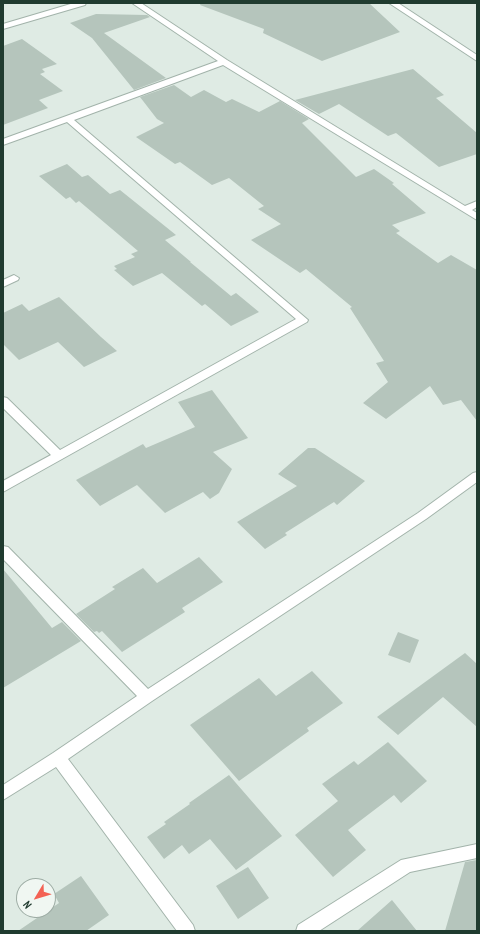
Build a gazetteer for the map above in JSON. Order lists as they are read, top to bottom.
{
  "north": "bottom left"
}
